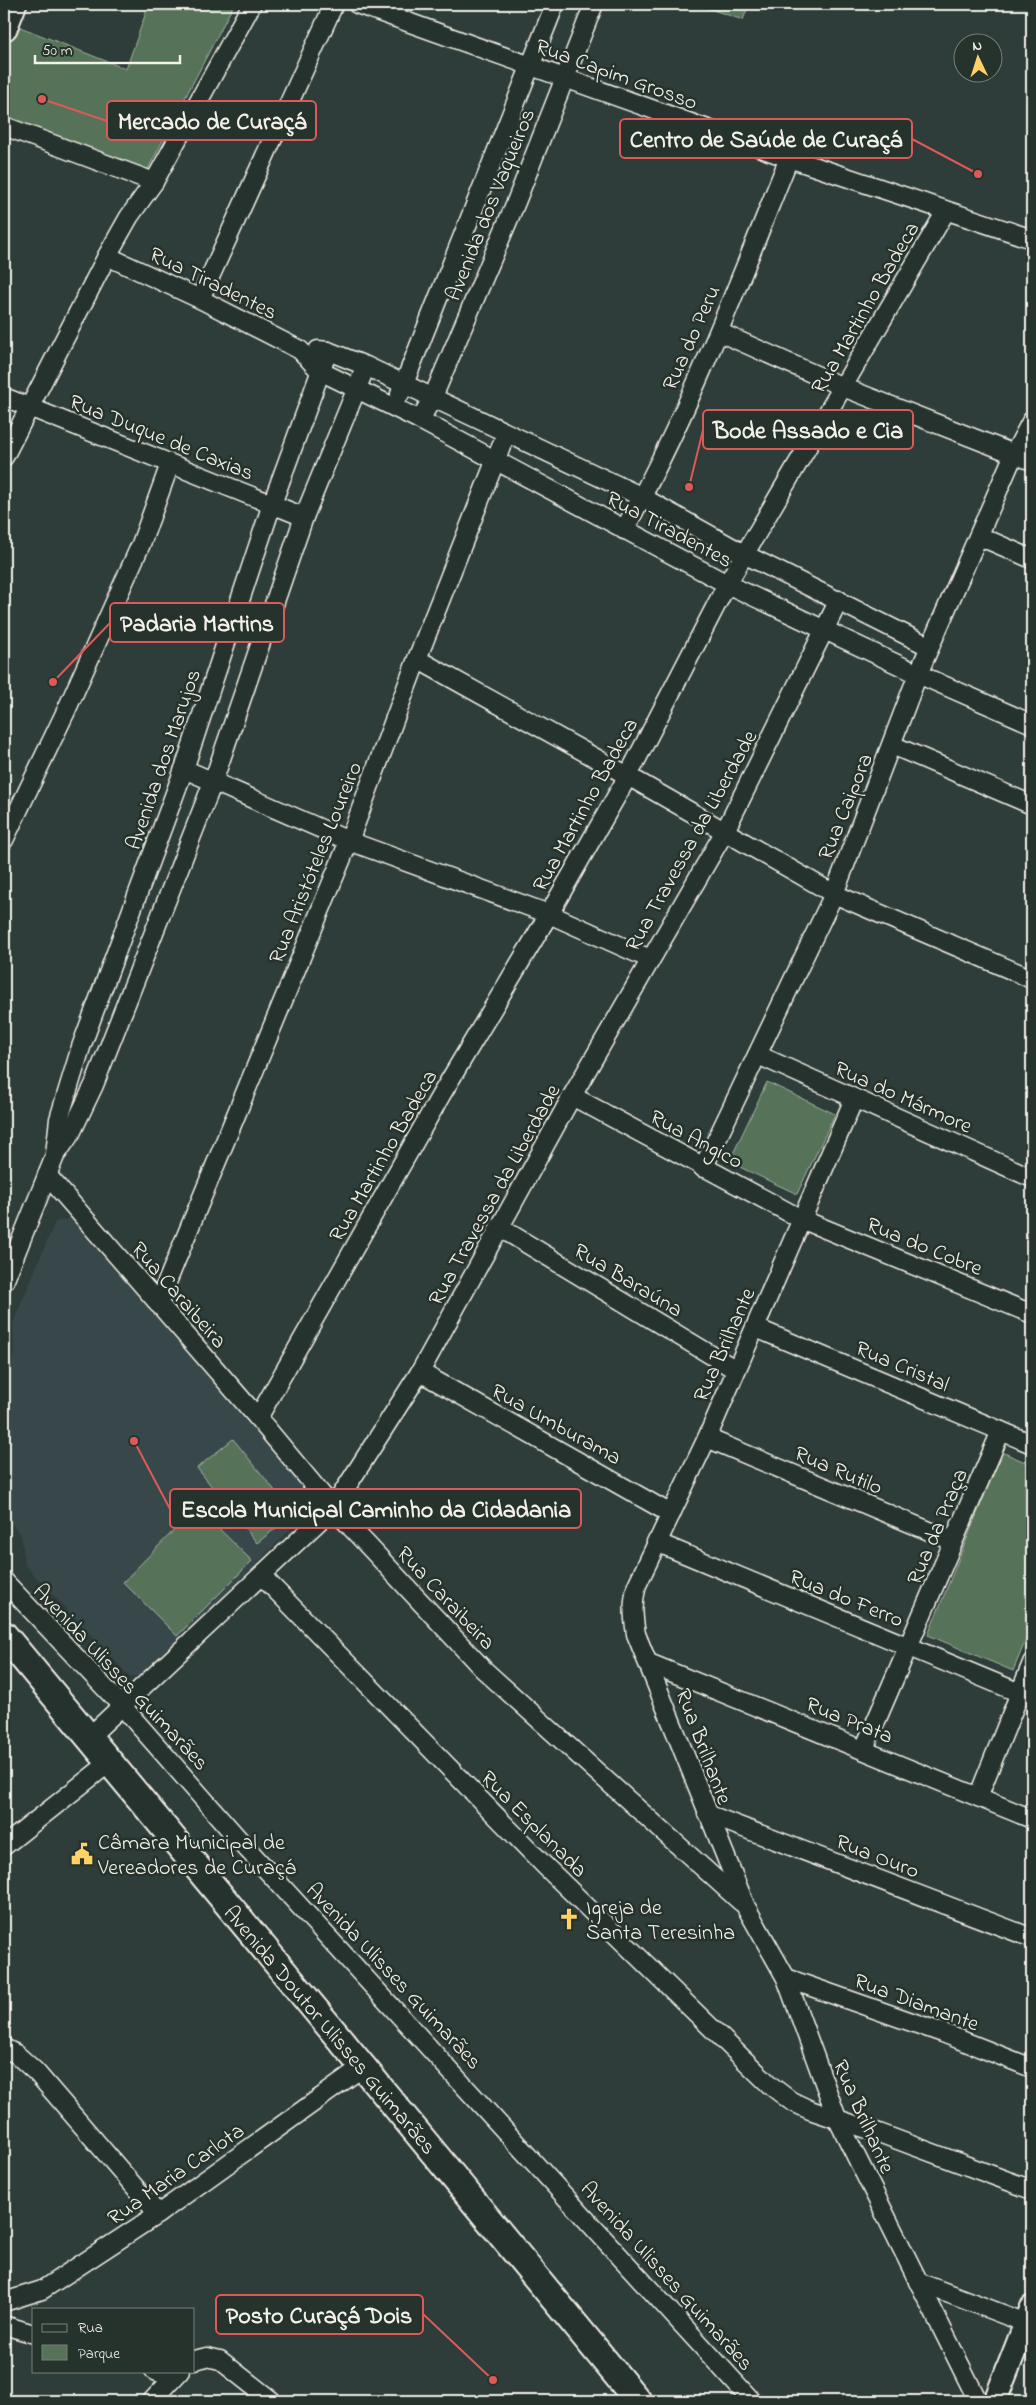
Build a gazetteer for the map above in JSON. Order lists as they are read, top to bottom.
{
  "streets": {
    "main road": ["Avenida Doutor Ulisses Guimarães"],
    "street": [
      "Rua Capim Grosso",
      "Avenida dos Vaqueiros",
      "Rua Tiradentes",
      "Rua Martinho Badeca",
      "Rua do Peru",
      "Rua Duque de Caxias",
      "Avenida dos Marujos",
      "Rua Caipora",
      "Rua Travessa da Liberdade",
      "Rua Aristóteles Loureiro",
      "Rua do Mármore",
      "Rua Angico",
      "Rua do Cobre",
      "Rua Baraúna",
      "Rua Caraibeira",
      "Rua Brilhante",
      "Rua Cristal",
      "Rua Umburama",
      "Rua Rutilo",
      "Rua da Praça",
      "Rua do Ferro",
      "Avenida Ulisses Guimarães",
      "Rua Prata",
      "Rua Esplanada",
      "Rua Ouro",
      "Rua Diamante",
      "Rua Maria Carlota"
    ]
  },
  "crossings": [
    ["Rua Capim Grosso", "Avenida dos Vaqueiros"],
    ["Rua Capim Grosso", "Rua Martinho Badeca"],
    ["Rua Capim Grosso", "Rua do Peru"],
    ["Avenida dos Vaqueiros", "Rua Tiradentes"],
    ["Rua Tiradentes", "Rua Martinho Badeca"],
    ["Rua Tiradentes", "Rua do Peru"],
    ["Rua Tiradentes", "Avenida dos Marujos"],
    ["Rua Tiradentes", "Rua Caipora"],
    ["Rua Tiradentes", "Rua Travessa da Liberdade"],
    ["Rua Tiradentes", "Rua Aristóteles Loureiro"],
    ["Rua Martinho Badeca", "Rua Caraibeira"],
    ["Rua Duque de Caxias", "Avenida dos Marujos"],
    ["Avenida dos Marujos", "Rua Caraibeira"],
    ["Rua Caipora", "Rua do Mármore"],
    ["Rua Caipora", "Rua Angico"],
    ["Rua Travessa da Liberdade", "Rua Angico"],
    ["Rua Travessa da Liberdade", "Rua Baraúna"],
    ["Rua Travessa da Liberdade", "Rua Caraibeira"],
    ["Rua Travessa da Liberdade", "Rua Umburama"],
    ["Rua Travessa da Liberdade", "Avenida Ulisses Guimarães"],
    ["Rua Travessa da Liberdade", "Rua Esplanada"],
    ["Rua Travessa da Liberdade", "Avenida Doutor Ulisses Guimarães"],
    ["Rua Aristóteles Loureiro", "Rua Caraibeira"],
    ["Rua do Mármore", "Rua Brilhante"],
    ["Rua Angico", "Rua do Cobre"],
    ["Rua Angico", "Rua Brilhante"],
    ["Rua do Cobre", "Rua Brilhante"],
    ["Rua Baraúna", "Rua Brilhante"],
    ["Rua Caraibeira", "Rua Brilhante"],
    ["Rua Brilhante", "Rua Cristal"],
    ["Rua Brilhante", "Rua Umburama"],
    ["Rua Brilhante", "Rua Rutilo"],
    ["Rua Brilhante", "Rua do Ferro"],
    ["Rua Brilhante", "Rua Prata"],
    ["Rua Brilhante", "Rua Esplanada"],
    ["Rua Brilhante", "Rua Ouro"],
    ["Rua Brilhante", "Rua Diamante"],
    ["Rua Cristal", "Rua da Praça"],
    ["Rua Rutilo", "Rua da Praça"],
    ["Rua da Praça", "Rua do Ferro"],
    ["Rua da Praça", "Rua Prata"],
    ["Avenida Doutor Ulisses Guimarães", "Rua Maria Carlota"]
  ],
  "places": {
    "other": [
      "Mercado de Curaçá",
      "Centro de Saúde de Curaçá",
      "Bode Assado e Cia",
      "Padaria Martins",
      "Escola Municipal Caminho da Cidadania",
      "Posto Curaçá Dois"
    ],
    "public building": ["Câmara Municipal de Vereadores de Curaçá"],
    "church": ["Igreja de Santa Teresinha"]
  },
  "legend": ["Rua", "Parque"],
  "scale_bar": "50 m",
  "north": "top"
}
